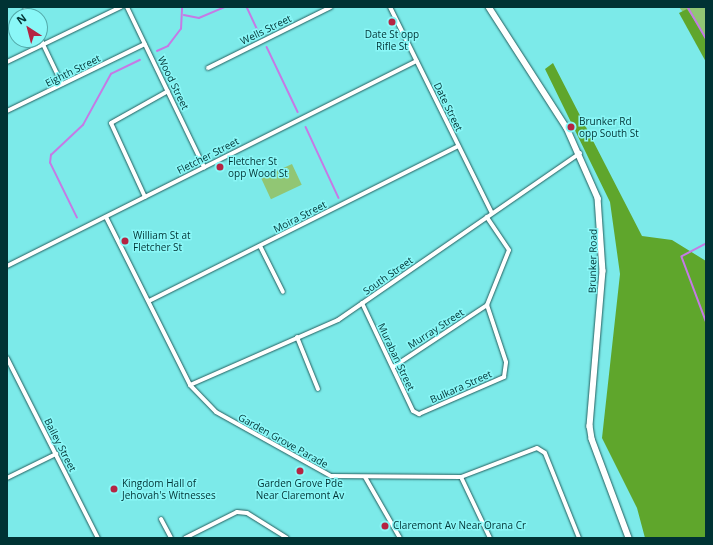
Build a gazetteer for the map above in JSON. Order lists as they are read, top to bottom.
{
  "streets": {
    "main road": ["Brunker Road"],
    "street": [
      "Wells Street",
      "Eighth Street",
      "Wood Street",
      "Date Street",
      "Fletcher Street",
      "Moira Street",
      "South Street",
      "Murray Street",
      "Muraban Street",
      "Bulkara Street",
      "Garden Grove Parade",
      "Bailey Street"
    ]
  },
  "crossings": [
    ["Eighth Street", "Wood Street"],
    ["Wood Street", "Fletcher Street"],
    ["Date Street", "Fletcher Street"],
    ["Date Street", "Moira Street"],
    ["Date Street", "South Street"],
    ["Fletcher Street", "Garden Grove Parade"],
    ["Moira Street", "Garden Grove Parade"],
    ["Brunker Road", "South Street"],
    ["South Street", "Muraban Street"],
    ["South Street", "Garden Grove Parade"],
    ["Murray Street", "Muraban Street"],
    ["Murray Street", "Bulkara Street"],
    ["Muraban Street", "Bulkara Street"]
  ],
  "places": [
    "Date St opp Rifle St",
    "Brunker Rd opp South St",
    "Fletcher St opp Wood St",
    "William St at Fletcher St",
    "Garden Grove Pde Near Claremont Av",
    "Kingdom Hall of Jehovah's Witnesses",
    "Claremont Av Near Orana Cr"
  ],
  "north": "top left"
}
